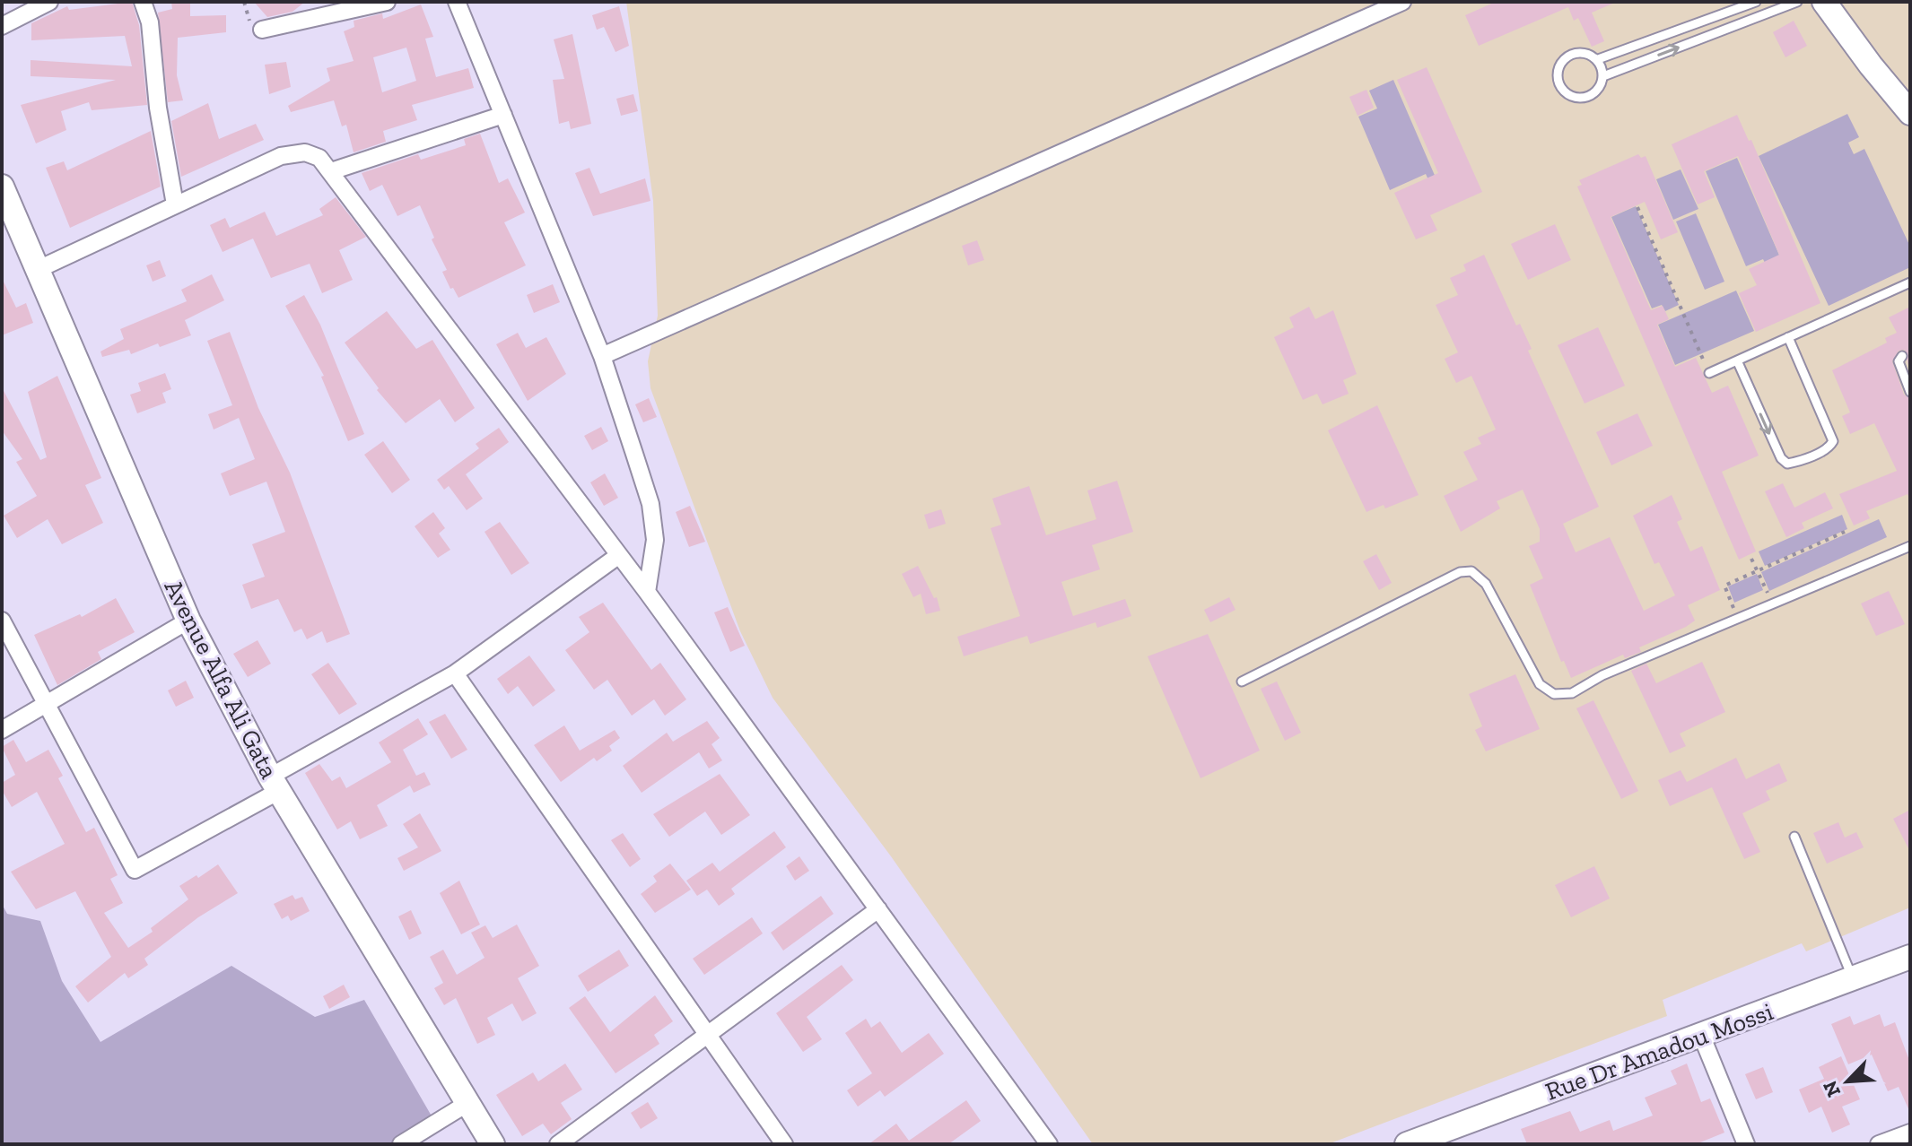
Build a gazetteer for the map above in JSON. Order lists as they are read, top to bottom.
{
  "streets": {
    "street": ["Avenue Alfa Ali Gata", "Rue Dr Amadou Mossi"]
  },
  "north": "bottom left"
}
